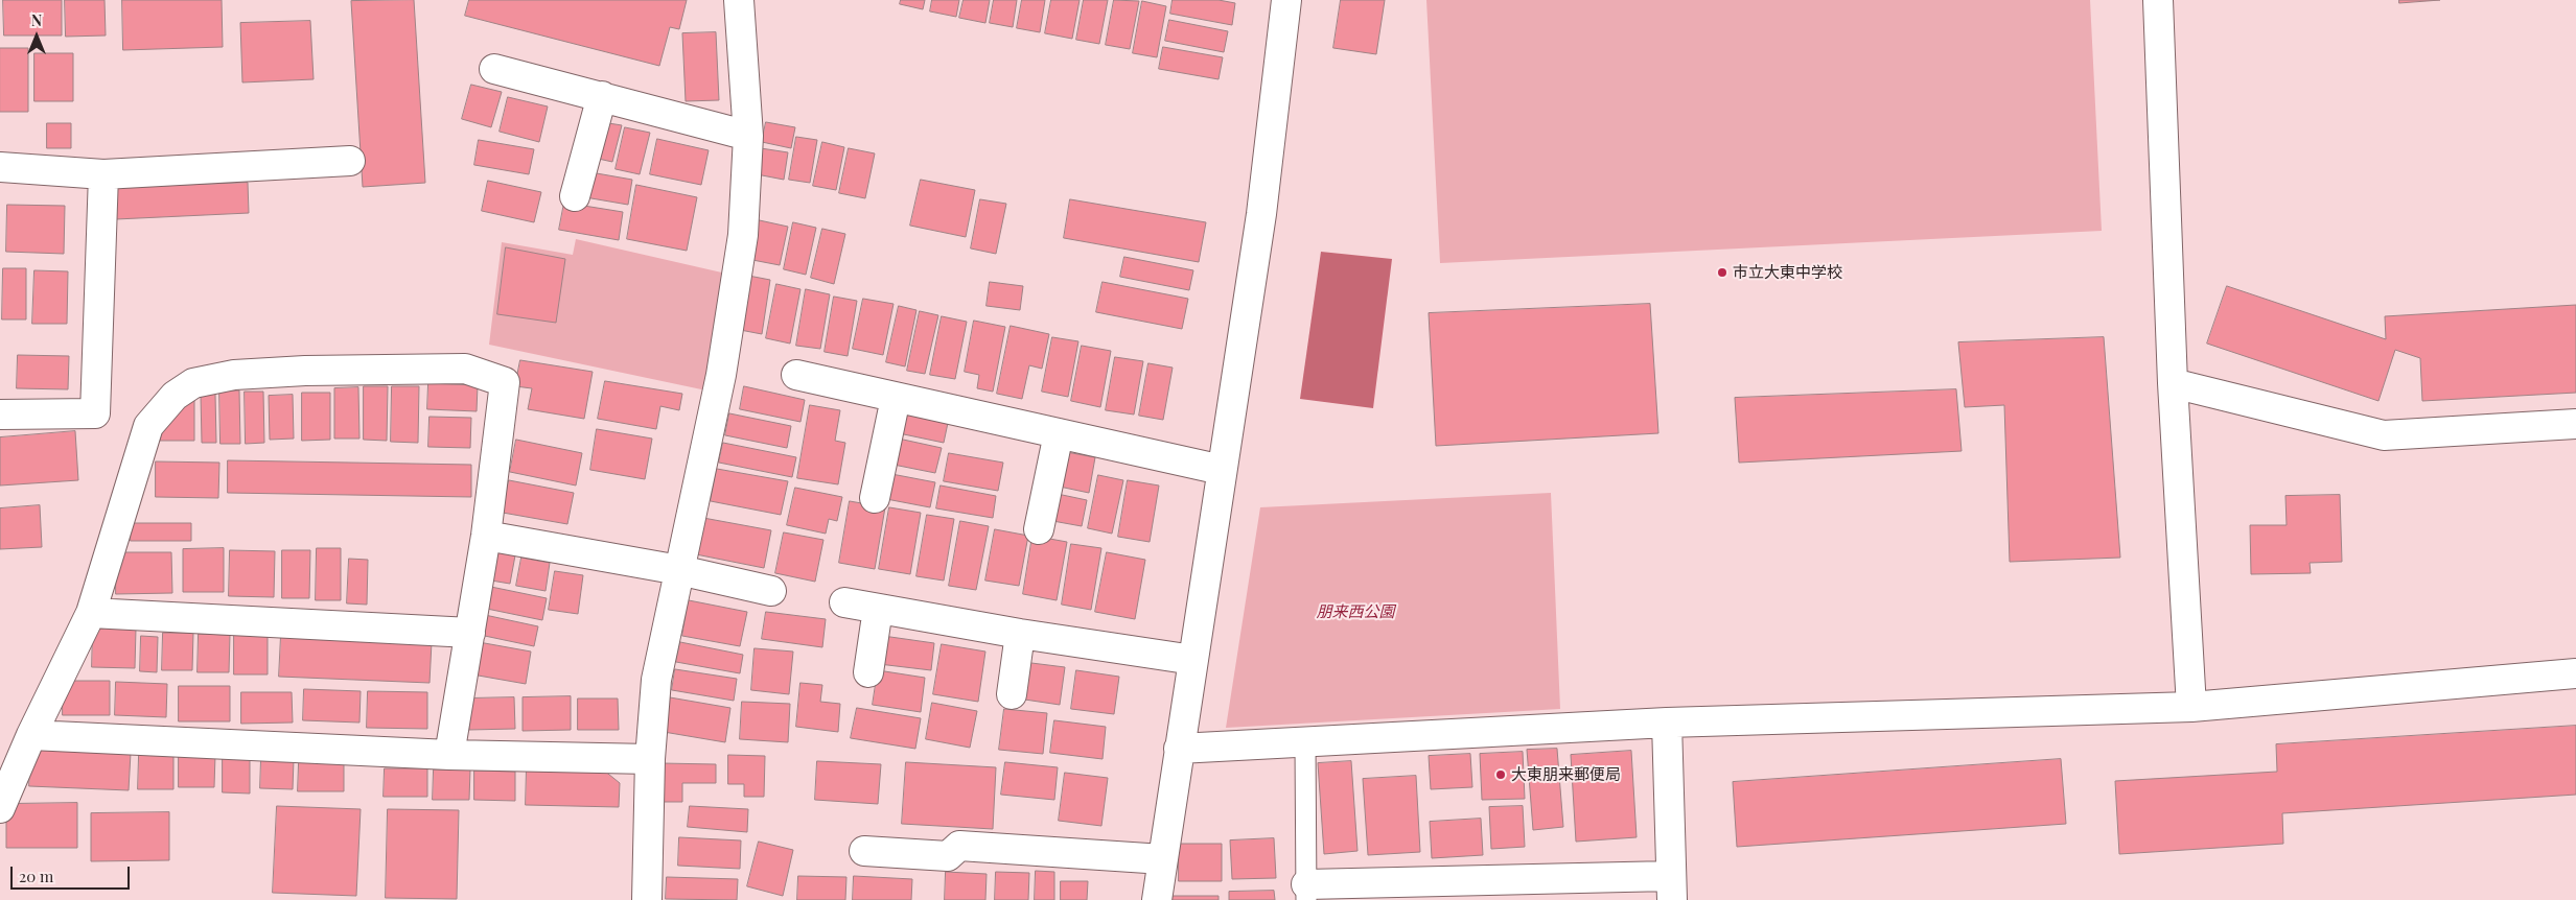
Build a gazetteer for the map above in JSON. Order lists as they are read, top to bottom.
{
  "parks": ["朋来西公園"],
  "places": ["市立大東中学校", "大東朋来郵便局"],
  "scale_bar": "20 m",
  "north": "top"
}
